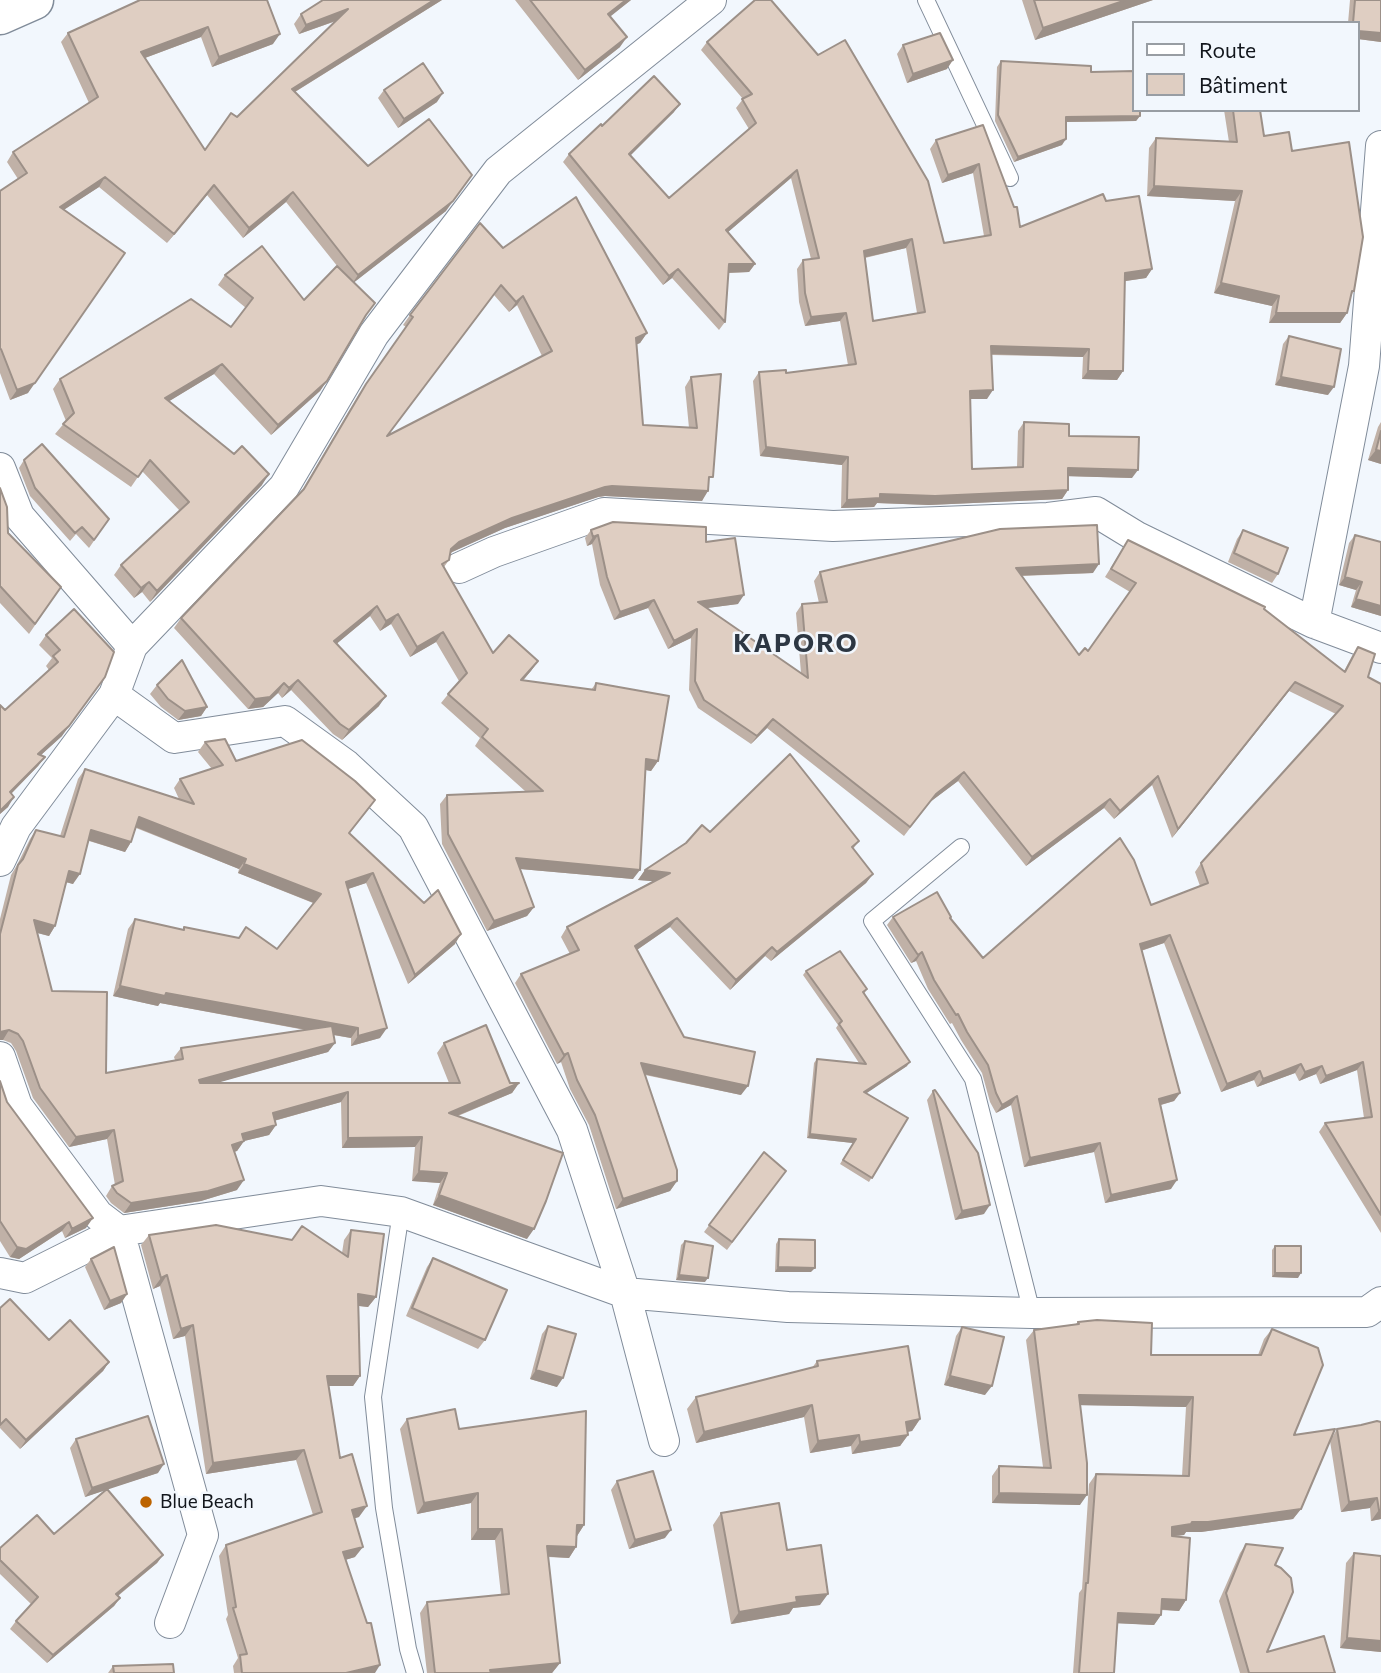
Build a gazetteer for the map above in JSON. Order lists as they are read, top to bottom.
{
  "districts": ["KAPORO"],
  "places": ["Blue Beach"],
  "legend": ["Route", "Bâtiment"]
}
